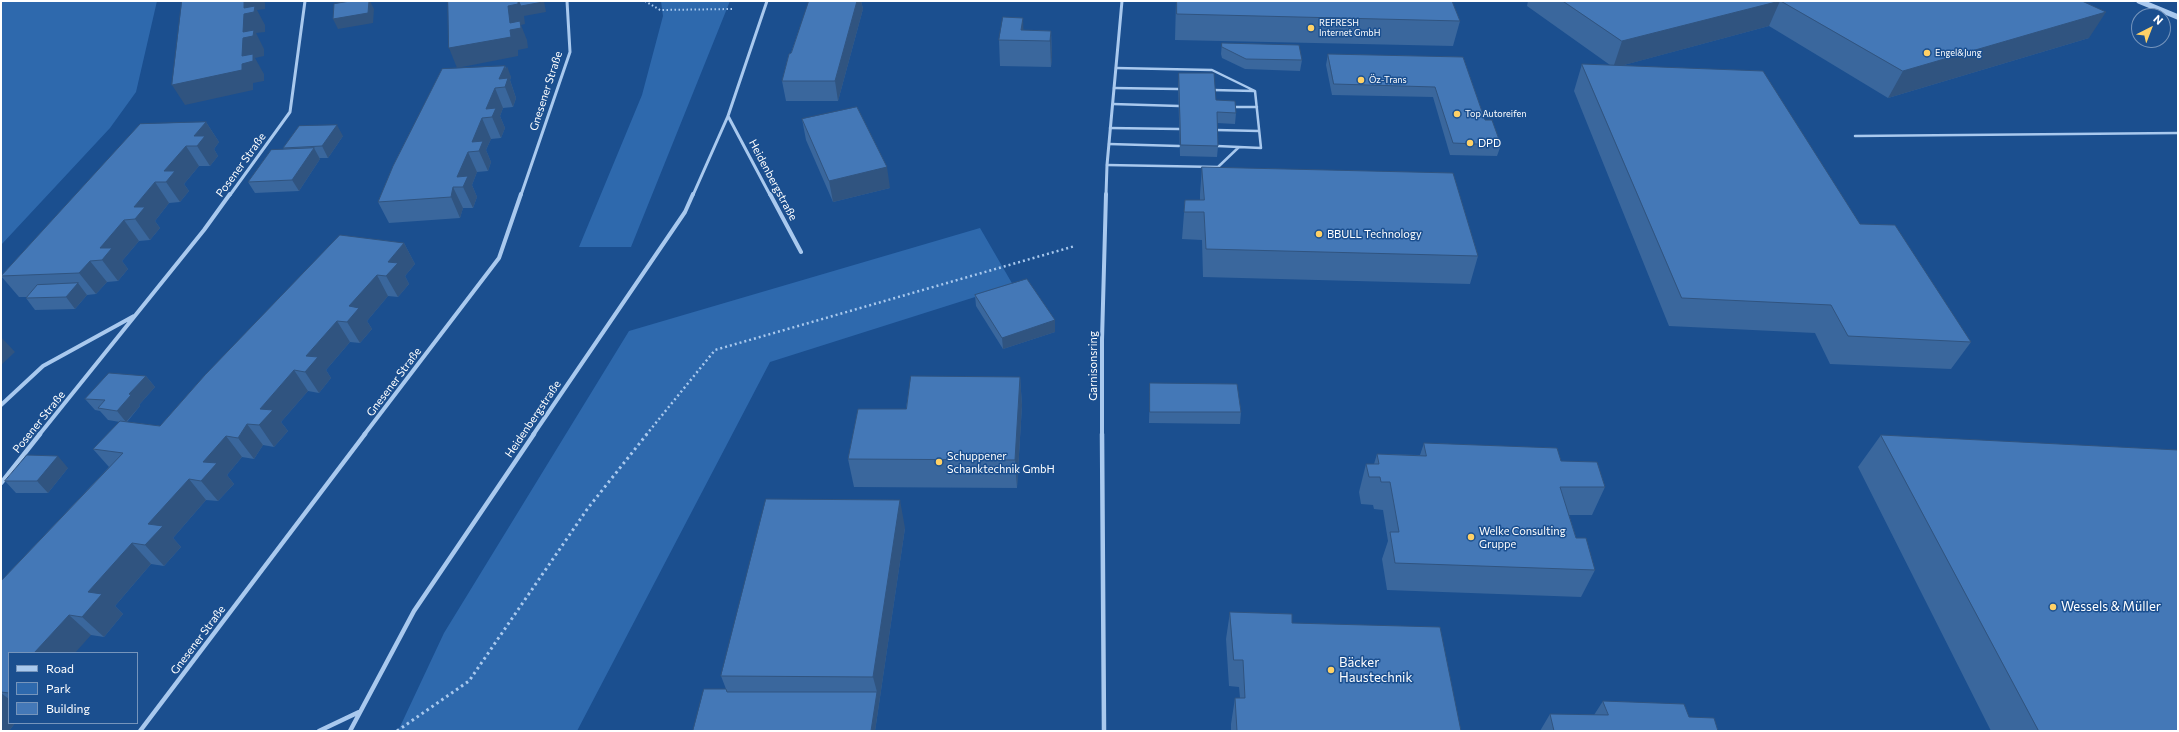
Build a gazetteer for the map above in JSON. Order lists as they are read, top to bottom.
{
  "streets": {
    "street": [
      "Gnesener Straße",
      "Posener Straße",
      "Heidenbergstraße",
      "Garnisonsring"
    ]
  },
  "places": [
    "REFRESH Internet GmbH",
    "Engel&Jung",
    "Öz-Trans",
    "Top Autoreifen",
    "DPD",
    "BBULL Technology",
    "Schuppener Schanktechnik GmbH",
    "Welke Consulting Gruppe",
    "Wessels & Müller",
    "Bäcker Haustechnik"
  ],
  "legend": ["Road", "Park", "Building"],
  "north": "top right"
}
